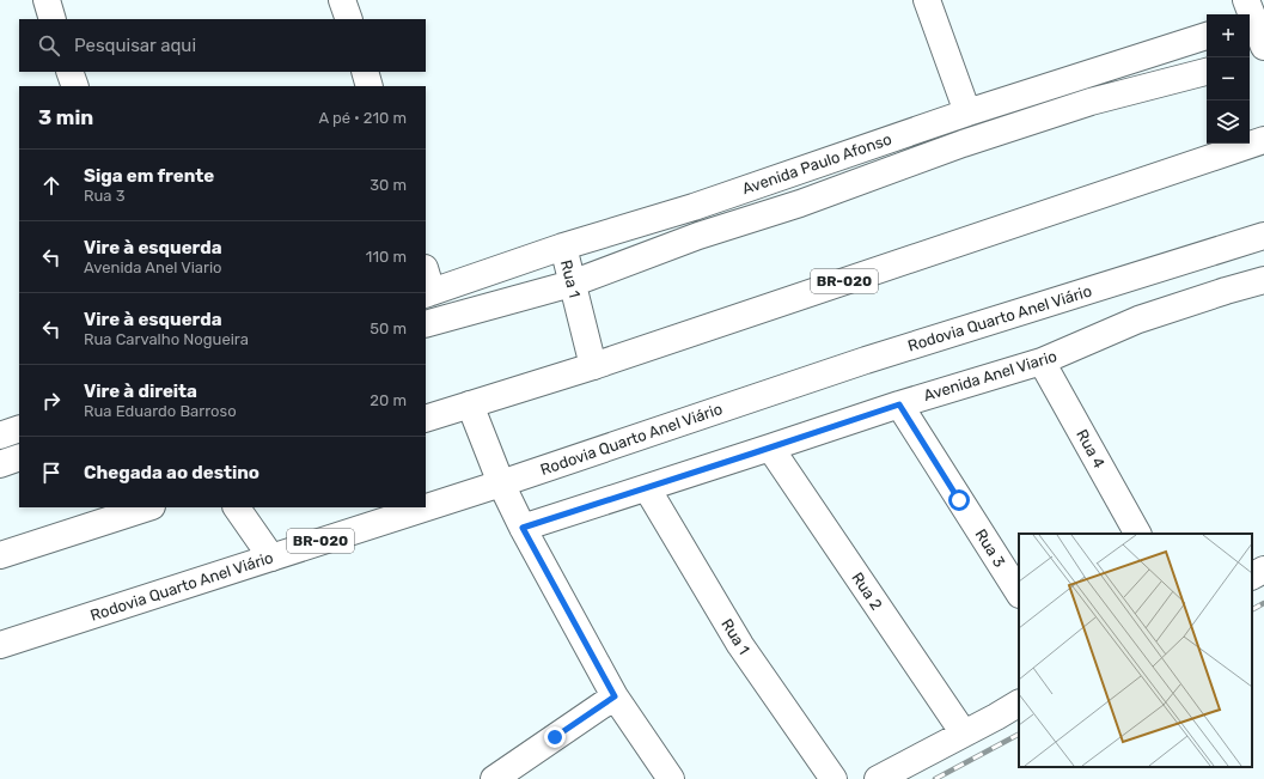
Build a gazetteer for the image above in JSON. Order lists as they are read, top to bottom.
{
  "streets": {
    "main road": [
      "Avenida Paulo Afonso",
      "Rua 1",
      "BR-020",
      "Rodovia Quarto Anel Viário",
      "Avenida Anel Viario",
      "Rua 4",
      "Rua 3",
      "Rua 2"
    ]
  },
  "crossings": [
    ["Avenida Paulo Afonso", "Rua 1"],
    ["Rua 1", "BR-020"],
    ["Rua 1", "Avenida Anel Viario"],
    ["Avenida Anel Viario", "Rua 4"],
    ["Avenida Anel Viario", "Rua 3"],
    ["Avenida Anel Viario", "Rua 2"]
  ],
  "page": {
    "map_buttons": ["+", "−"],
    "search": "Pesquisar aqui",
    "heading": ["3 min", "A pé · 210 m"],
    "list": [
      ["Siga em frente", "Rua 3", "30 m"],
      ["Vire à esquerda", "Avenida Anel Viario", "110 m"],
      ["Vire à esquerda", "Rua Carvalho Nogueira", "50 m"],
      ["Vire à direita", "Rua Eduardo Barroso", "20 m"],
      "Chegada ao destino"
    ]
  }
}
